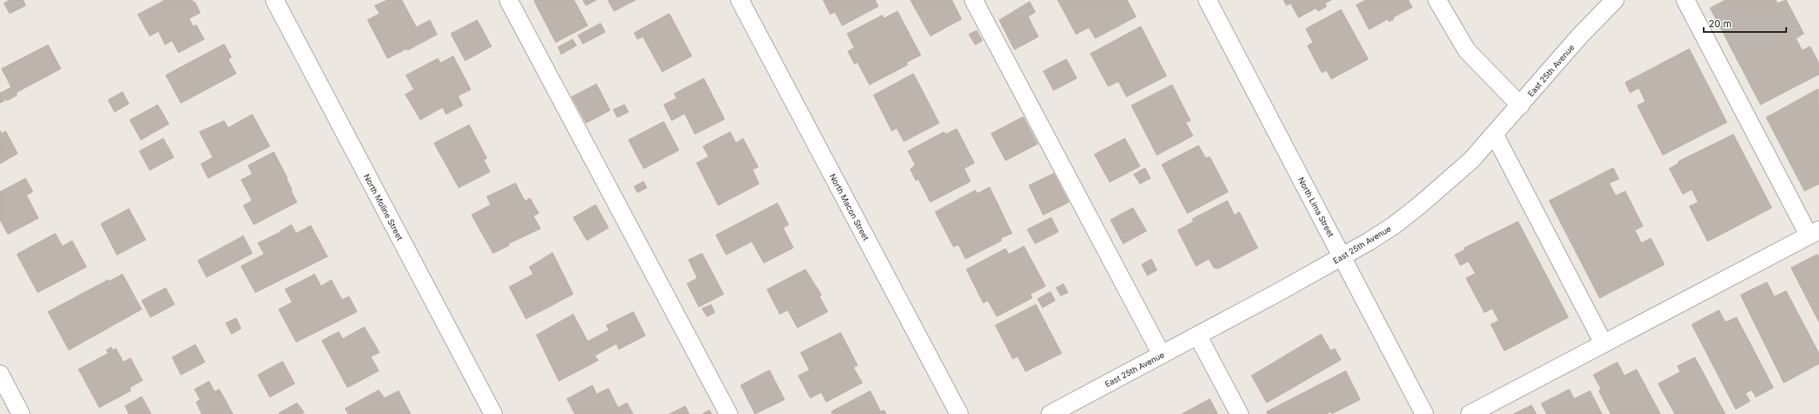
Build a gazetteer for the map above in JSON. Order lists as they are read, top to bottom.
{
  "streets": {
    "street": [
      "East 25th Avenue",
      "North Moline Street",
      "North Macon Street",
      "North Lima Street"
    ]
  },
  "crossings": [
    ["East 25th Avenue", "North Lima Street"]
  ],
  "scale_bar": "20 m"
}
